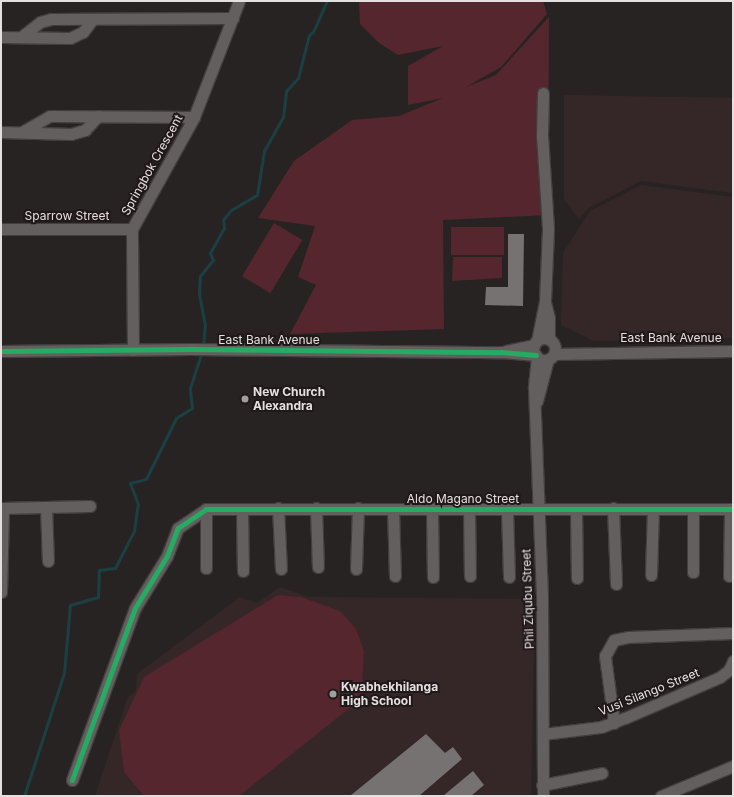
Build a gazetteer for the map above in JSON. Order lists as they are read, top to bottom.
{
  "streets": {
    "street": [
      "Springbok Crescent",
      "Sparrow Street",
      "East Bank Avenue",
      "Aldo Magano Street",
      "Phil Ziqubu Street",
      "Vusi Silango Street"
    ]
  },
  "crossings": [
    ["Springbok Crescent", "Sparrow Street"],
    ["Springbok Crescent", "East Bank Avenue"],
    ["East Bank Avenue", "Phil Ziqubu Street"],
    ["Aldo Magano Street", "Phil Ziqubu Street"],
    ["Phil Ziqubu Street", "Vusi Silango Street"]
  ],
  "places": ["New Church Alexandra", "Kwabhekhilanga High School"]
}
